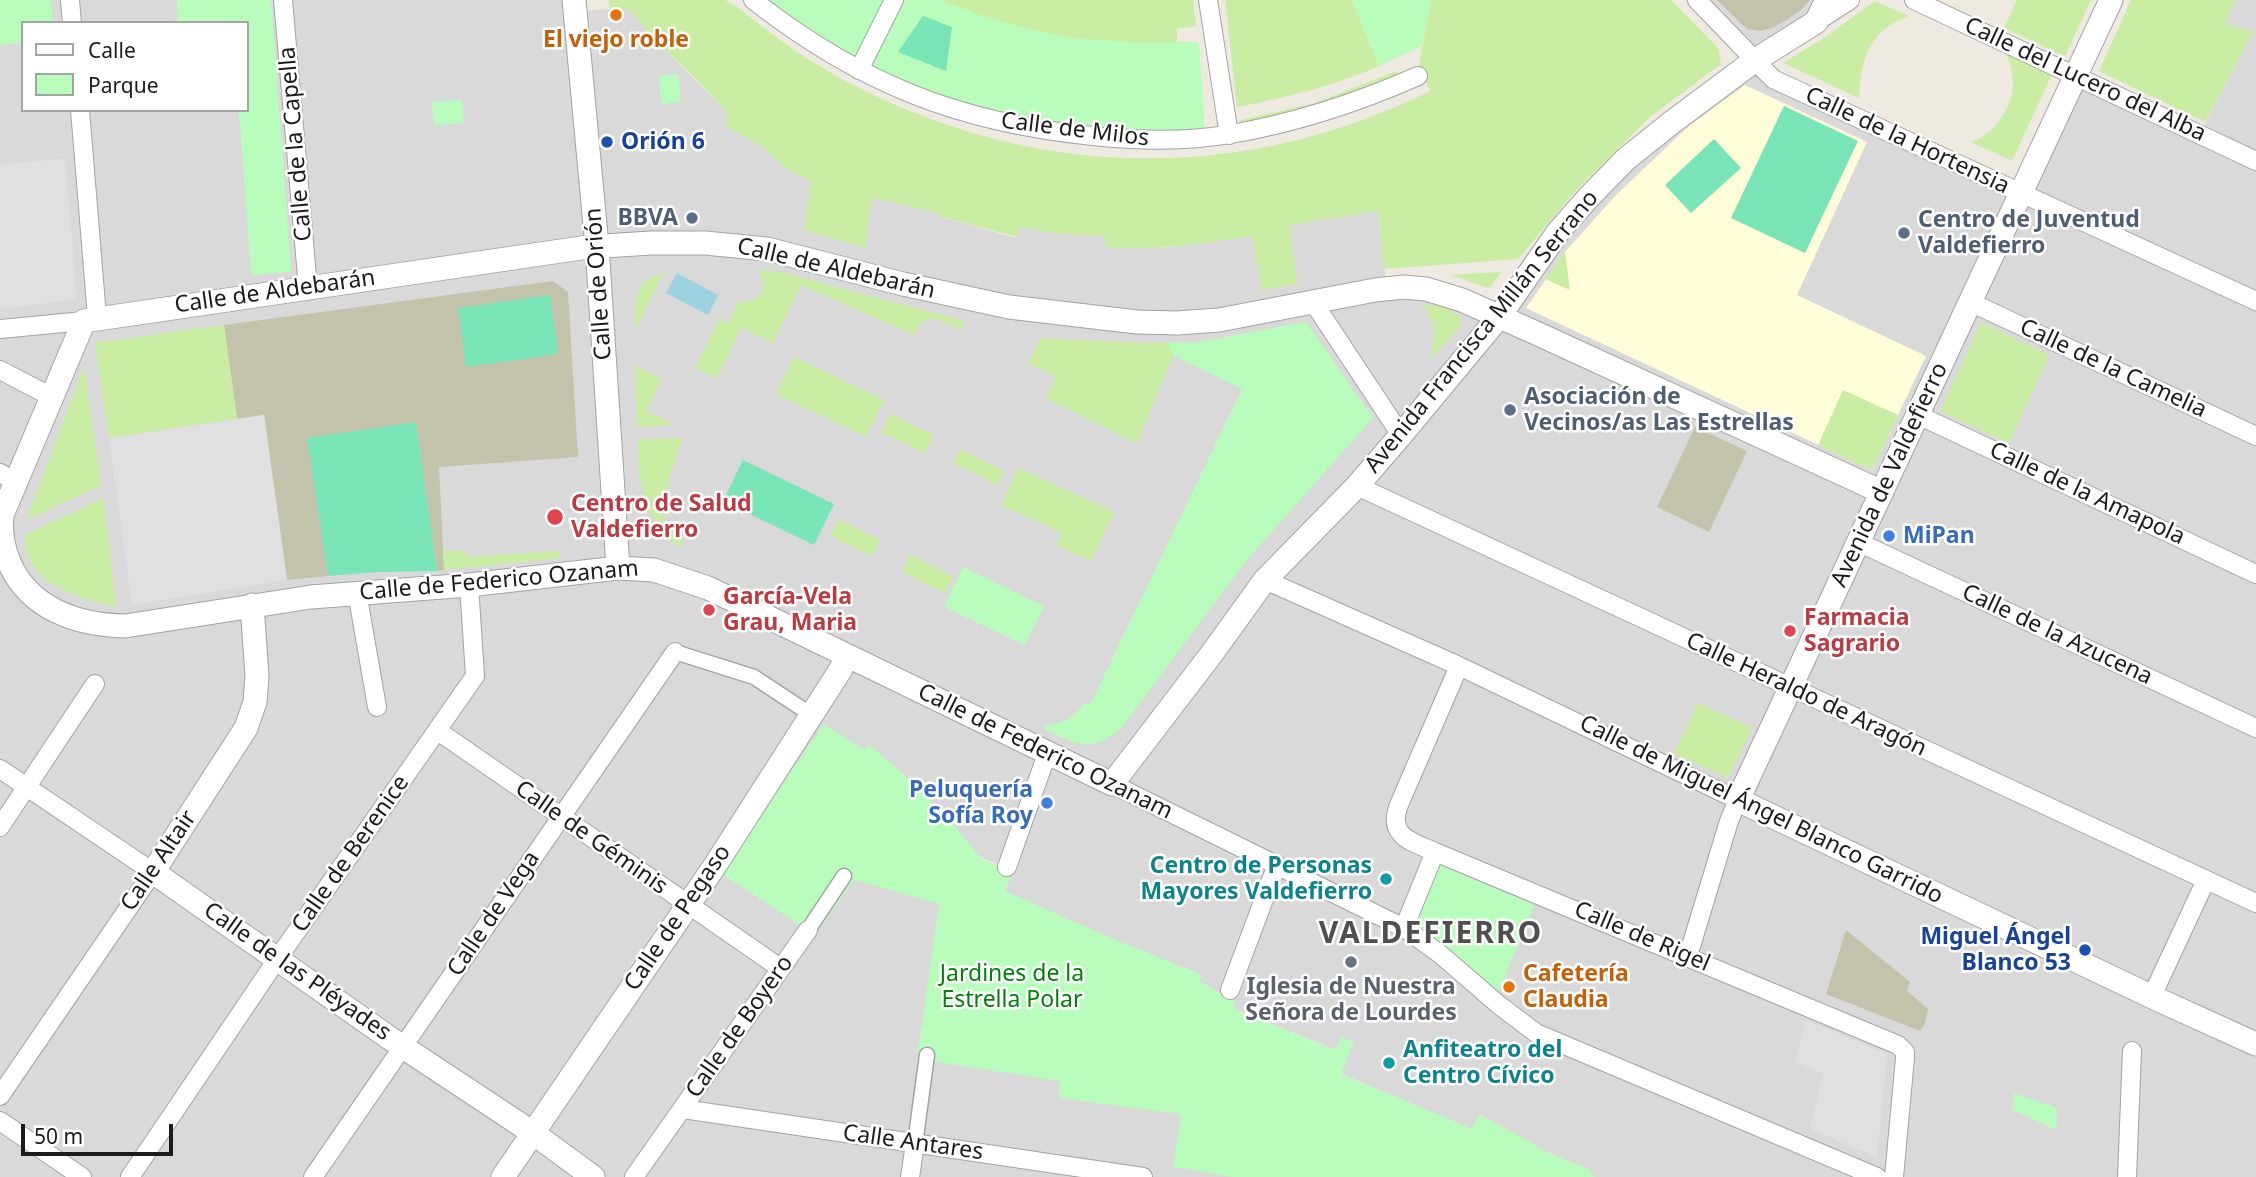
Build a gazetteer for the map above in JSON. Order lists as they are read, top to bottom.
{
  "streets": {
    "street": [
      "Calle del Lucero del Alba",
      "Calle de Milos",
      "Calle de la Hortensia",
      "Calle de la Capella",
      "Calle de Aldebarán",
      "Calle de Orión",
      "Avenida Francisca Millán Serrano",
      "Calle de la Camelia",
      "Avenida de Valdefierro",
      "Calle de la Amapola",
      "Calle de Federico Ozanam",
      "Calle de la Azucena",
      "Calle Heraldo de Aragón",
      "Calle de Miguel Ángel Blanco Garrido",
      "Calle de Géminis",
      "Calle de Berenice",
      "Calle Altair",
      "Calle de Vega",
      "Calle de Pegaso",
      "Calle de Rigel",
      "Calle de las Pléyades",
      "Calle de Boyero",
      "Calle Antares"
    ]
  },
  "crossings": [
    ["Calle del Lucero del Alba", "Avenida de Valdefierro"],
    ["Calle de la Hortensia", "Avenida Francisca Millán Serrano"],
    ["Calle de la Hortensia", "Avenida de Valdefierro"],
    ["Calle de la Capella", "Calle de Aldebarán"],
    ["Calle de Aldebarán", "Calle de Orión"],
    ["Calle de Aldebarán", "Avenida Francisca Millán Serrano"],
    ["Calle de Aldebarán", "Avenida de Valdefierro"],
    ["Calle de Aldebarán", "Calle de Federico Ozanam"],
    ["Calle de Orión", "Calle de Federico Ozanam"],
    ["Avenida Francisca Millán Serrano", "Calle de Federico Ozanam"],
    ["Avenida Francisca Millán Serrano", "Calle Heraldo de Aragón"],
    ["Avenida Francisca Millán Serrano", "Calle de Miguel Ángel Blanco Garrido"],
    ["Calle de la Camelia", "Avenida de Valdefierro"],
    ["Avenida de Valdefierro", "Calle de la Amapola"],
    ["Avenida de Valdefierro", "Calle de la Azucena"],
    ["Avenida de Valdefierro", "Calle Heraldo de Aragón"],
    ["Avenida de Valdefierro", "Calle de Miguel Ángel Blanco Garrido"],
    ["Avenida de Valdefierro", "Calle de Rigel"],
    ["Calle de Federico Ozanam", "Calle de Berenice"],
    ["Calle de Federico Ozanam", "Calle Altair"],
    ["Calle de Federico Ozanam", "Calle de Pegaso"],
    ["Calle de Miguel Ángel Blanco Garrido", "Calle de Rigel"],
    ["Calle de Géminis", "Calle de Berenice"],
    ["Calle de Géminis", "Calle de Vega"],
    ["Calle de Géminis", "Calle de Pegaso"],
    ["Calle de Géminis", "Calle de Boyero"],
    ["Calle de Berenice", "Calle de las Pléyades"],
    ["Calle Altair", "Calle de las Pléyades"],
    ["Calle de Vega", "Calle de las Pléyades"],
    ["Calle de Pegaso", "Calle de las Pléyades"],
    ["Calle de Boyero", "Calle Antares"]
  ],
  "districts": ["VALDEFIERRO"],
  "parks": ["Jardines de la Estrella Polar"],
  "places": [
    "El viejo roble",
    "Orión 6",
    "BBVA",
    "Centro de Juventud Valdefierro",
    "Asociación de Vecinos/as Las Estrellas",
    "Centro de Salud Valdefierro",
    "MiPan",
    "García-Vela Grau, Maria",
    "Farmacia Sagrario",
    "Peluquería Sofía Roy",
    "Centro de Personas Mayores Valdefierro",
    "Miguel Ángel Blanco 53",
    "Iglesia de Nuestra Señora de Lourdes",
    "Cafetería Claudia",
    "Anfiteatro del Centro Cívico"
  ],
  "legend": ["Calle", "Parque"],
  "scale_bar": "50 m"
}
